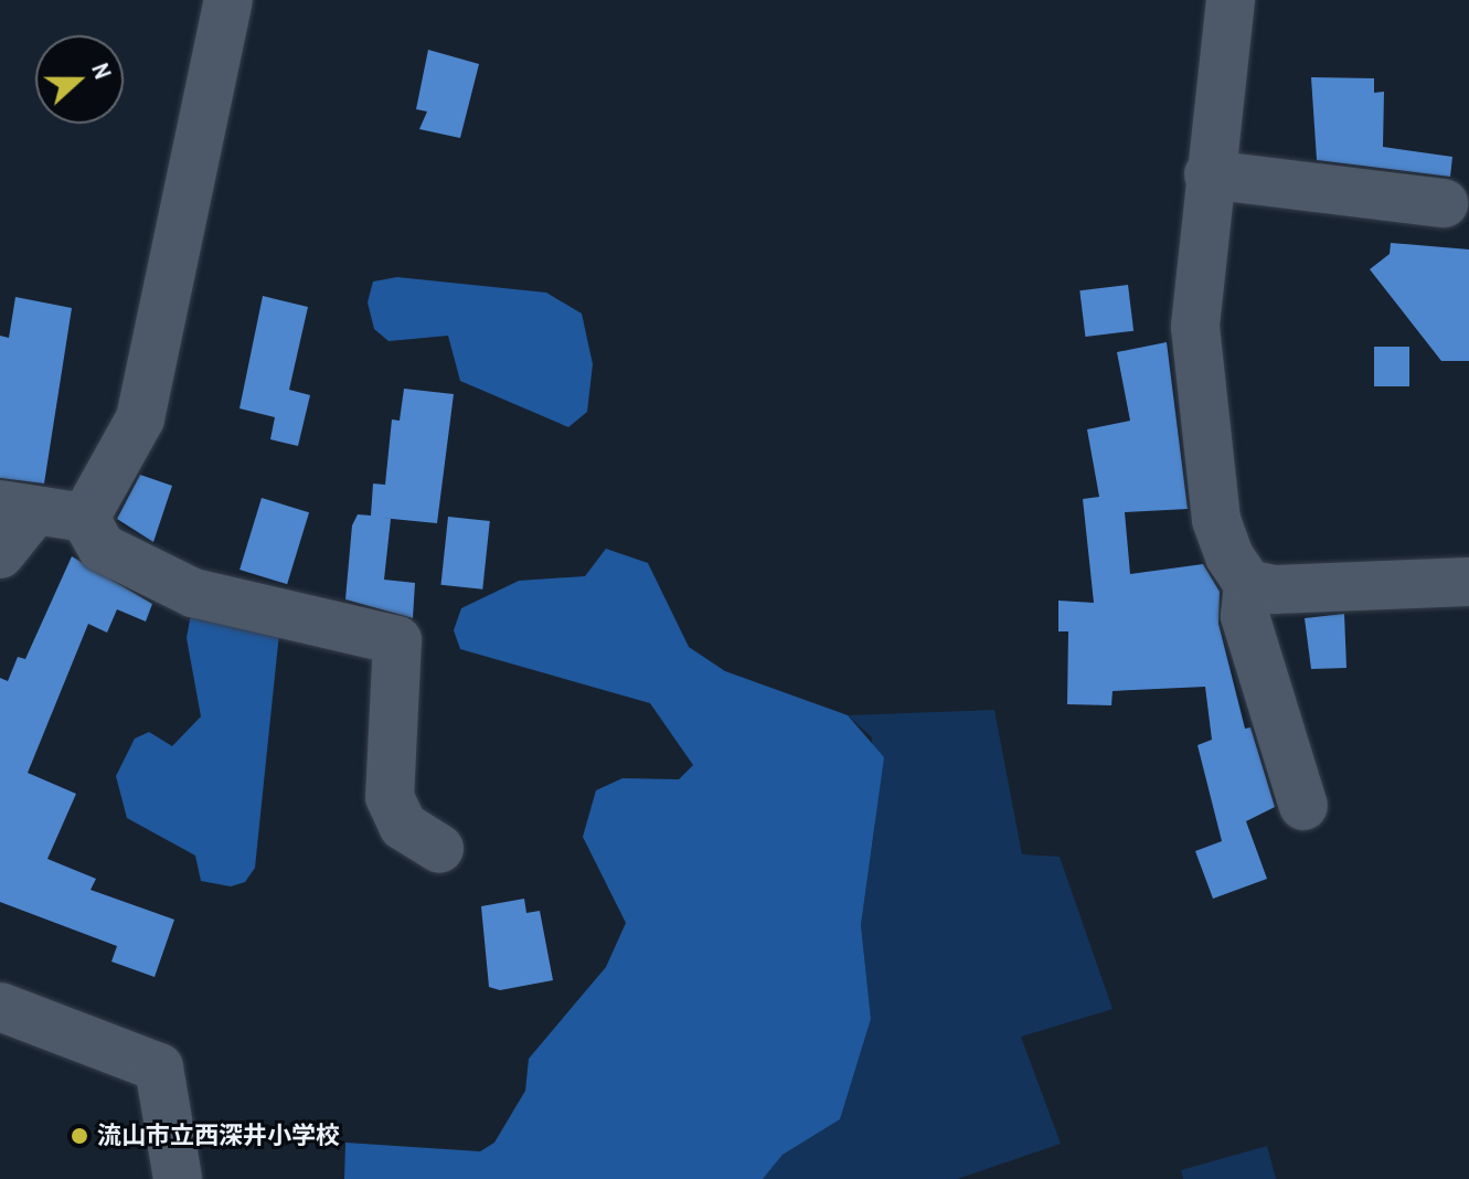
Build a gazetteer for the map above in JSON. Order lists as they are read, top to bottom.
{
  "places": ["流山市立西深井小学校"],
  "north": "right"
}
